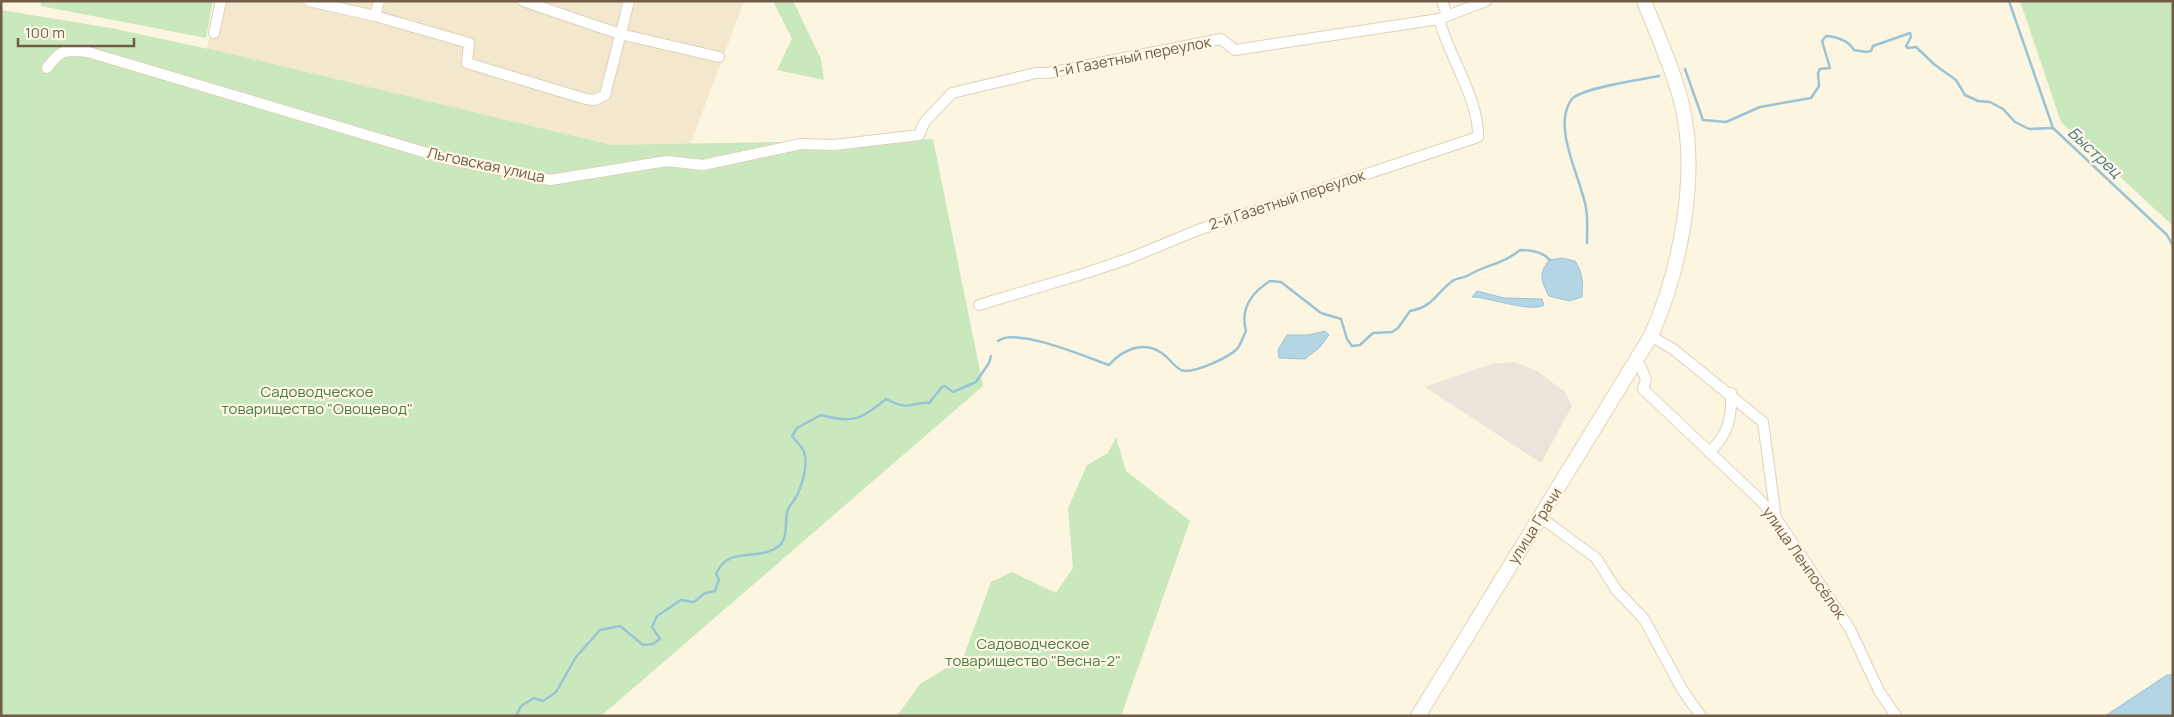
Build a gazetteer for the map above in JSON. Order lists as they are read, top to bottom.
{
  "streets": {
    "street": [
      "1-й Газетный переулок",
      "Льговская улица",
      "2-й Газетный переулок",
      "улица Грачи",
      "улица Ленпосёлок"
    ]
  },
  "crossings": [
    ["1-й Газетный переулок", "Льговская улица"],
    ["1-й Газетный переулок", "2-й Газетный переулок"],
    ["улица Грачи", "улица Ленпосёлок"]
  ],
  "water": ["Быстрец"],
  "parks": ["Садоводческое товарищество \"Овощевод\"", "Садоводческое товарищество \"Весна-2\""],
  "scale_bar": "100 m"
}
